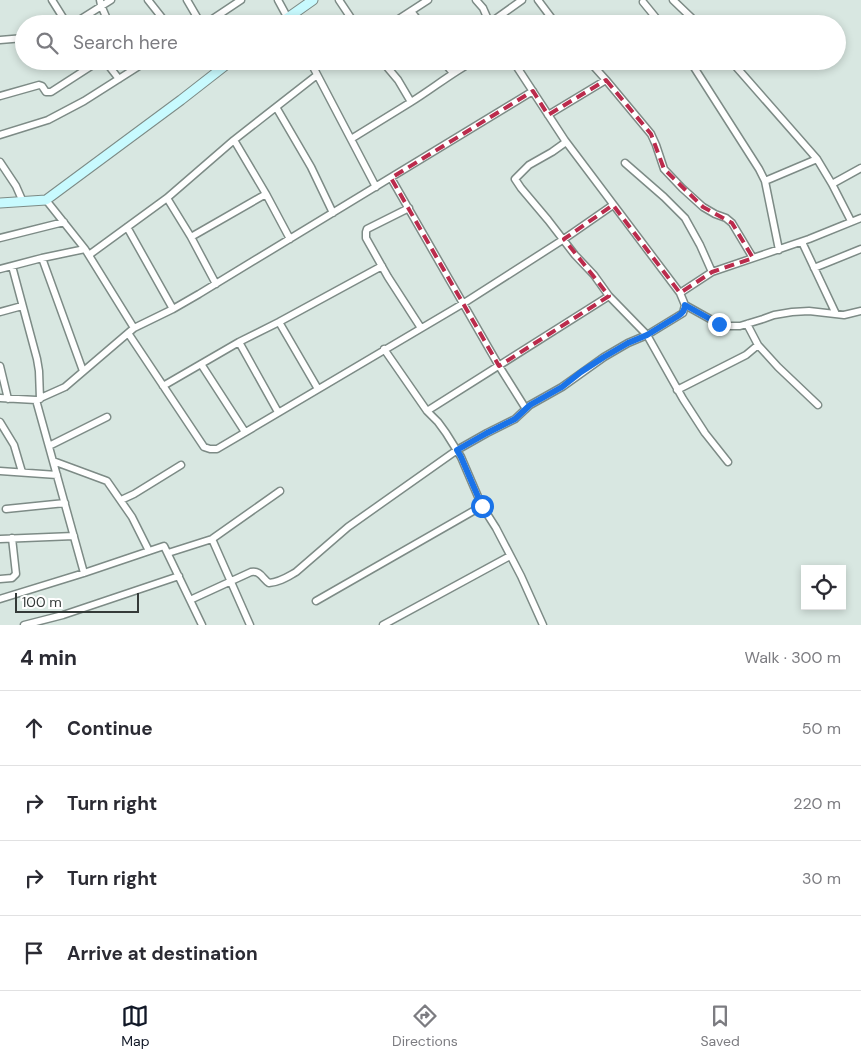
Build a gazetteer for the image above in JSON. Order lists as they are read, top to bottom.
{
  "scale_bar": "100 m",
  "page": {
    "search": "Search here",
    "scale": "100 m",
    "heading": ["4 min", "Walk · 300 m"],
    "list": [
      ["Continue", "50 m"],
      ["Turn right", "220 m"],
      ["Turn right", "30 m"],
      "Arrive at destination"
    ],
    "nav": ["Map", "Directions", "Saved"]
  }
}
